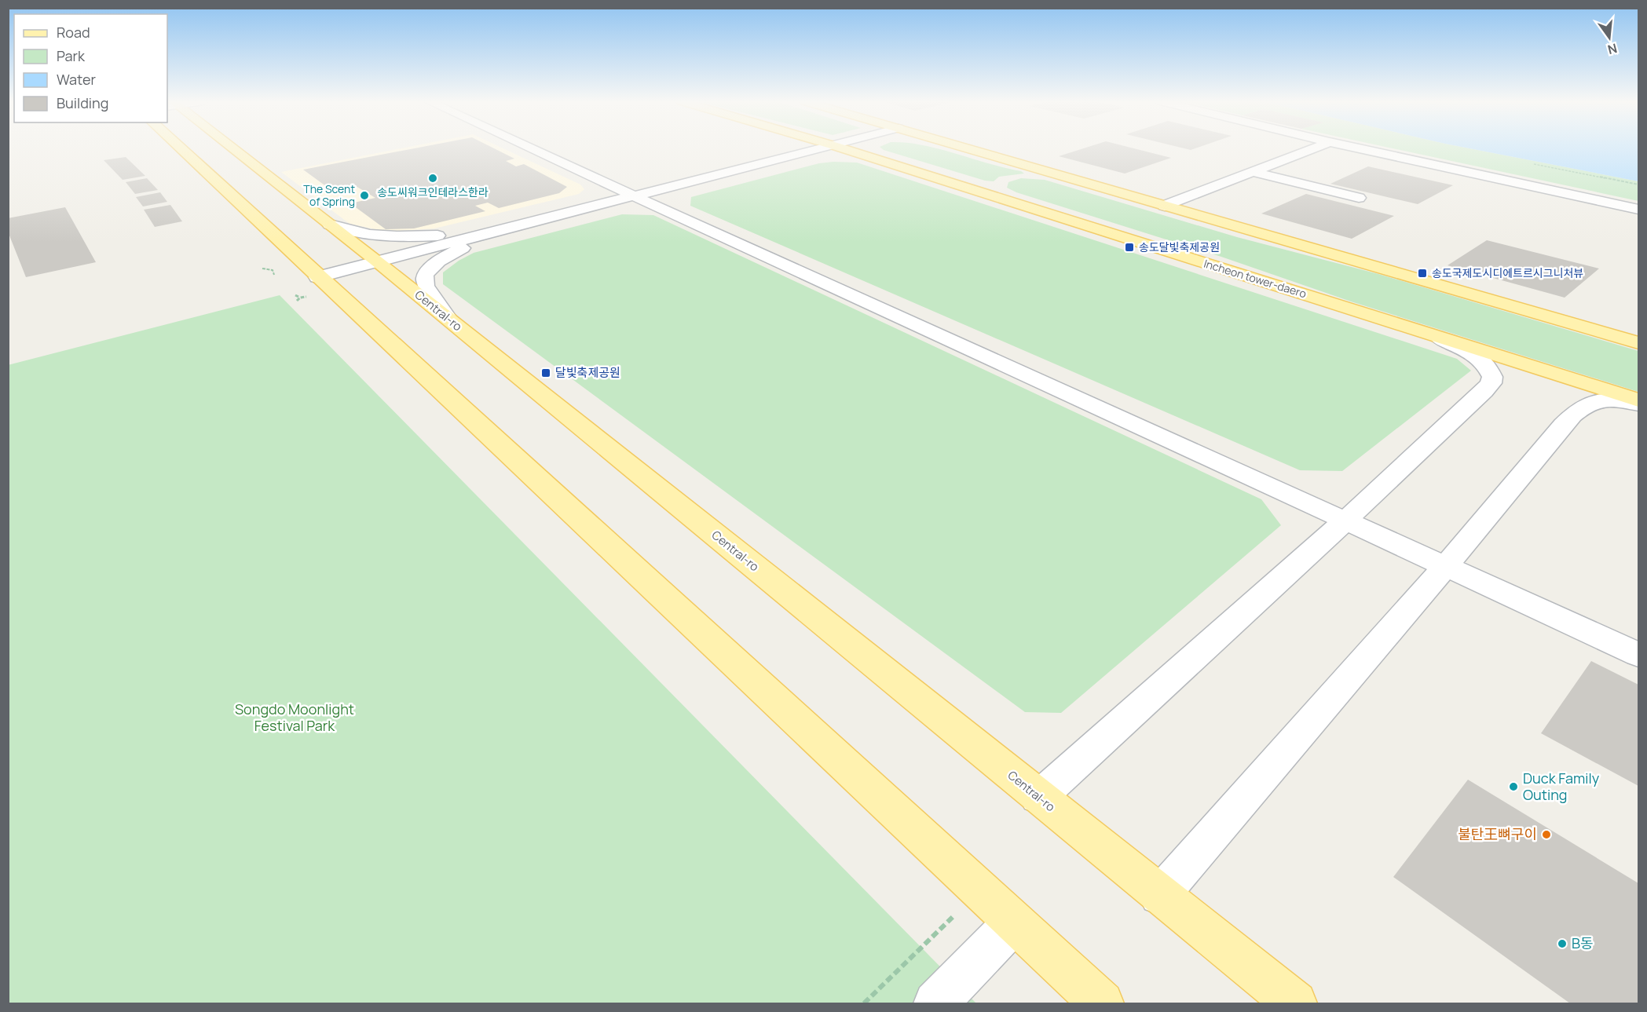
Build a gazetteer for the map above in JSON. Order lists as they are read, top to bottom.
{
  "streets": {
    "main road": ["Incheon tower-daero", "Central-ro"]
  },
  "parks": ["Songdo Moonlight Festival Park"],
  "places": {
    "other": [
      "송도씨워크인테라스한라",
      "The Scent of Spring",
      "Duck Family Outing",
      "불탄王뼈구이",
      "B동"
    ],
    "transit": ["송도달빛축제공원", "송도국제도시디에트르시그니처뷰", "달빛축제공원"]
  },
  "legend": [
    "Road",
    "Park",
    "Water",
    "Building"
  ],
  "north": "bottom"
}
